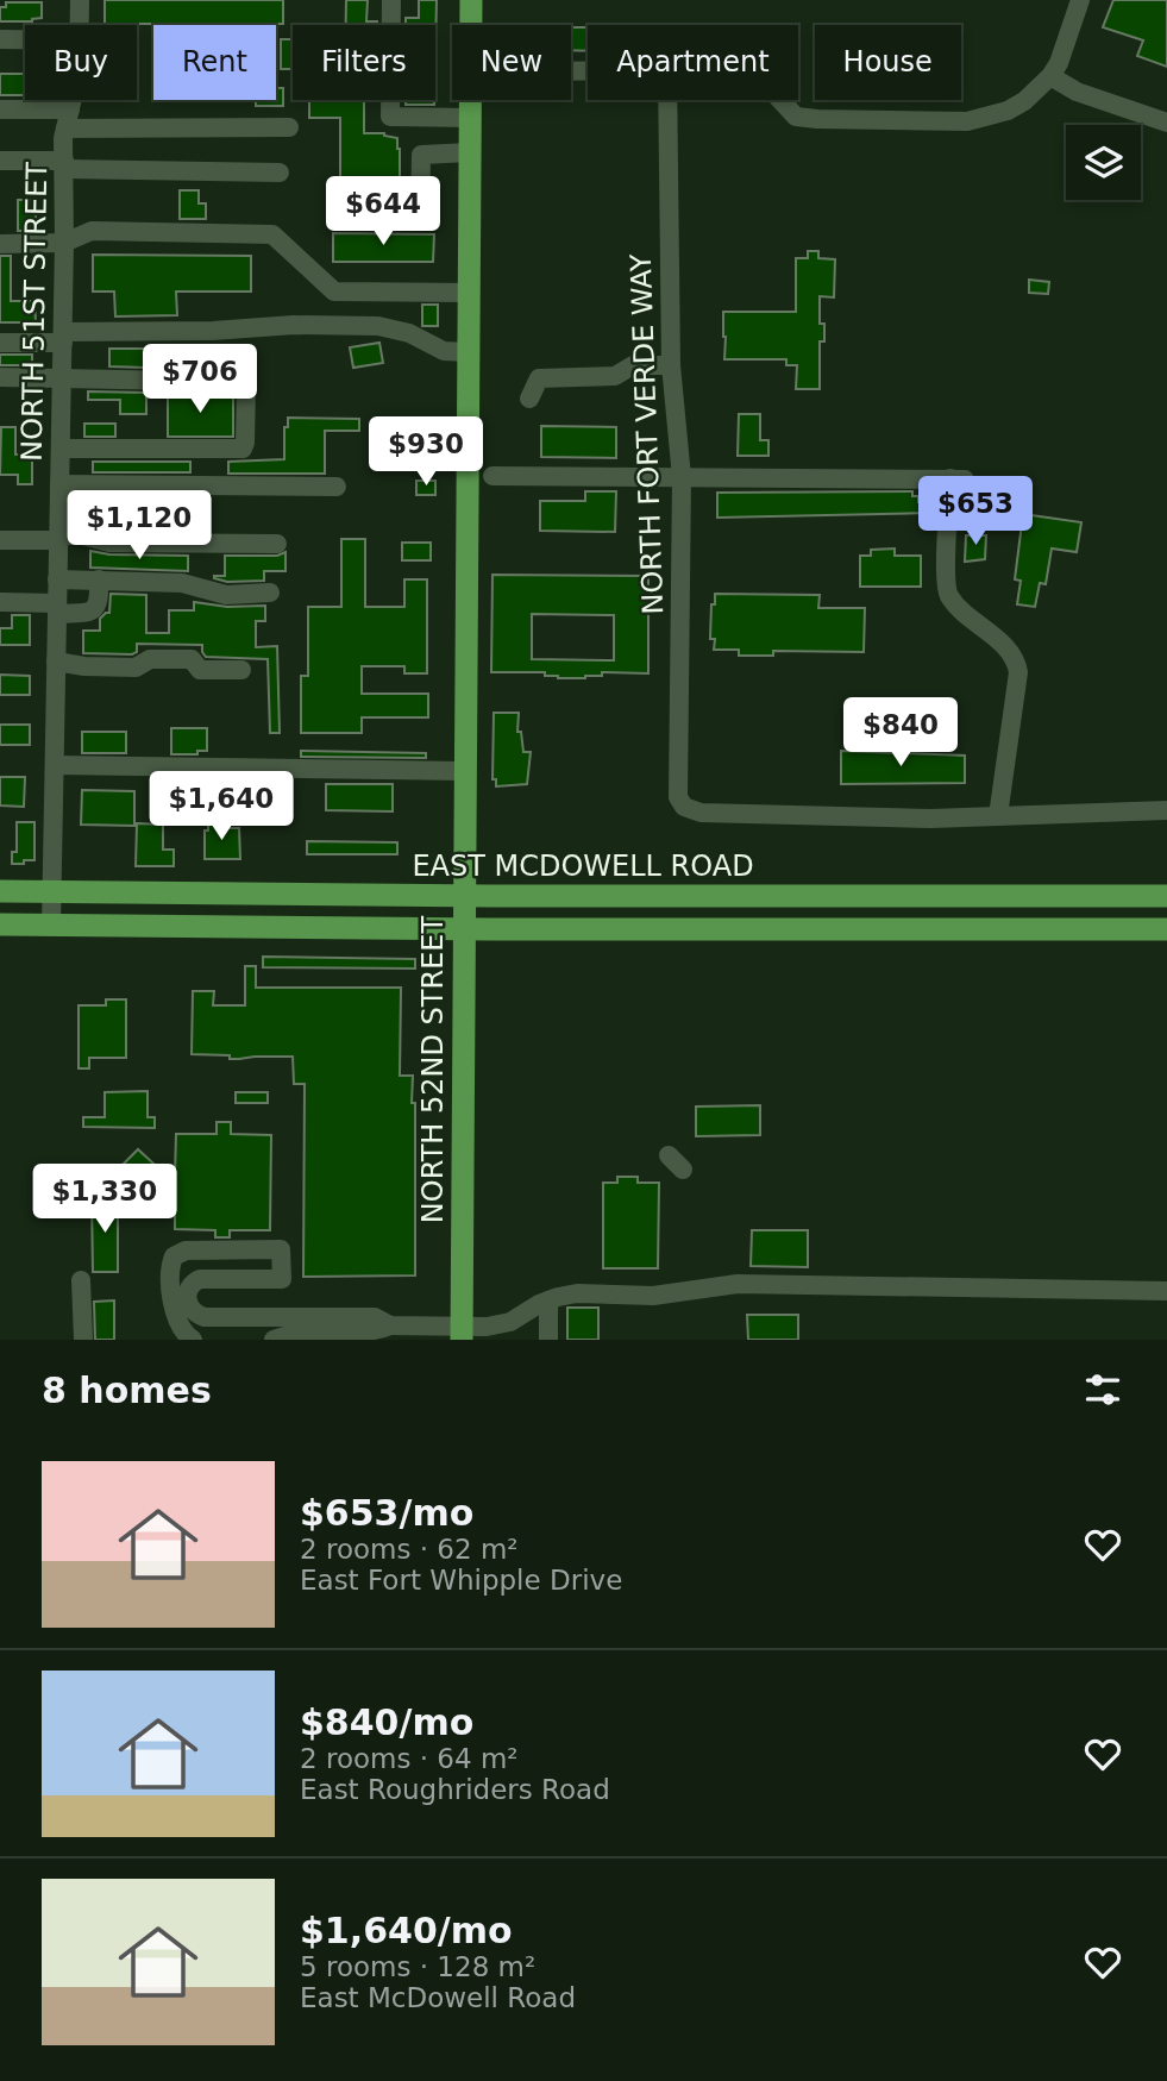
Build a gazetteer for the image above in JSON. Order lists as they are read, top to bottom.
{
  "streets": {
    "main road": ["EAST MCDOWELL ROAD", "NORTH 52ND STREET"],
    "street": ["NORTH 51ST STREET", "NORTH FORT VERDE WAY"]
  },
  "crossings": [
    ["NORTH 51ST STREET", "EAST MCDOWELL ROAD"],
    ["EAST MCDOWELL ROAD", "NORTH 52ND STREET"]
  ],
  "page": {
    "chip": [
      "Buy",
      "Rent",
      "Filters",
      "New",
      "Apartment",
      "House"
    ],
    "price": [
      "$644",
      "$706",
      "$930",
      "$653",
      "$1,120",
      "$840",
      "$1,640",
      "$1,330"
    ],
    "heading": "8 homes",
    "list": [
      {
        "name": "$653/mo",
        "note": "2 rooms · 62 m² · East Fort Whipple Drive"
      },
      {
        "name": "$840/mo",
        "note": "2 rooms · 64 m² · East Roughriders Road"
      },
      {
        "name": "$1,640/mo",
        "note": "5 rooms · 128 m² · East McDowell Road"
      }
    ]
  }
}
